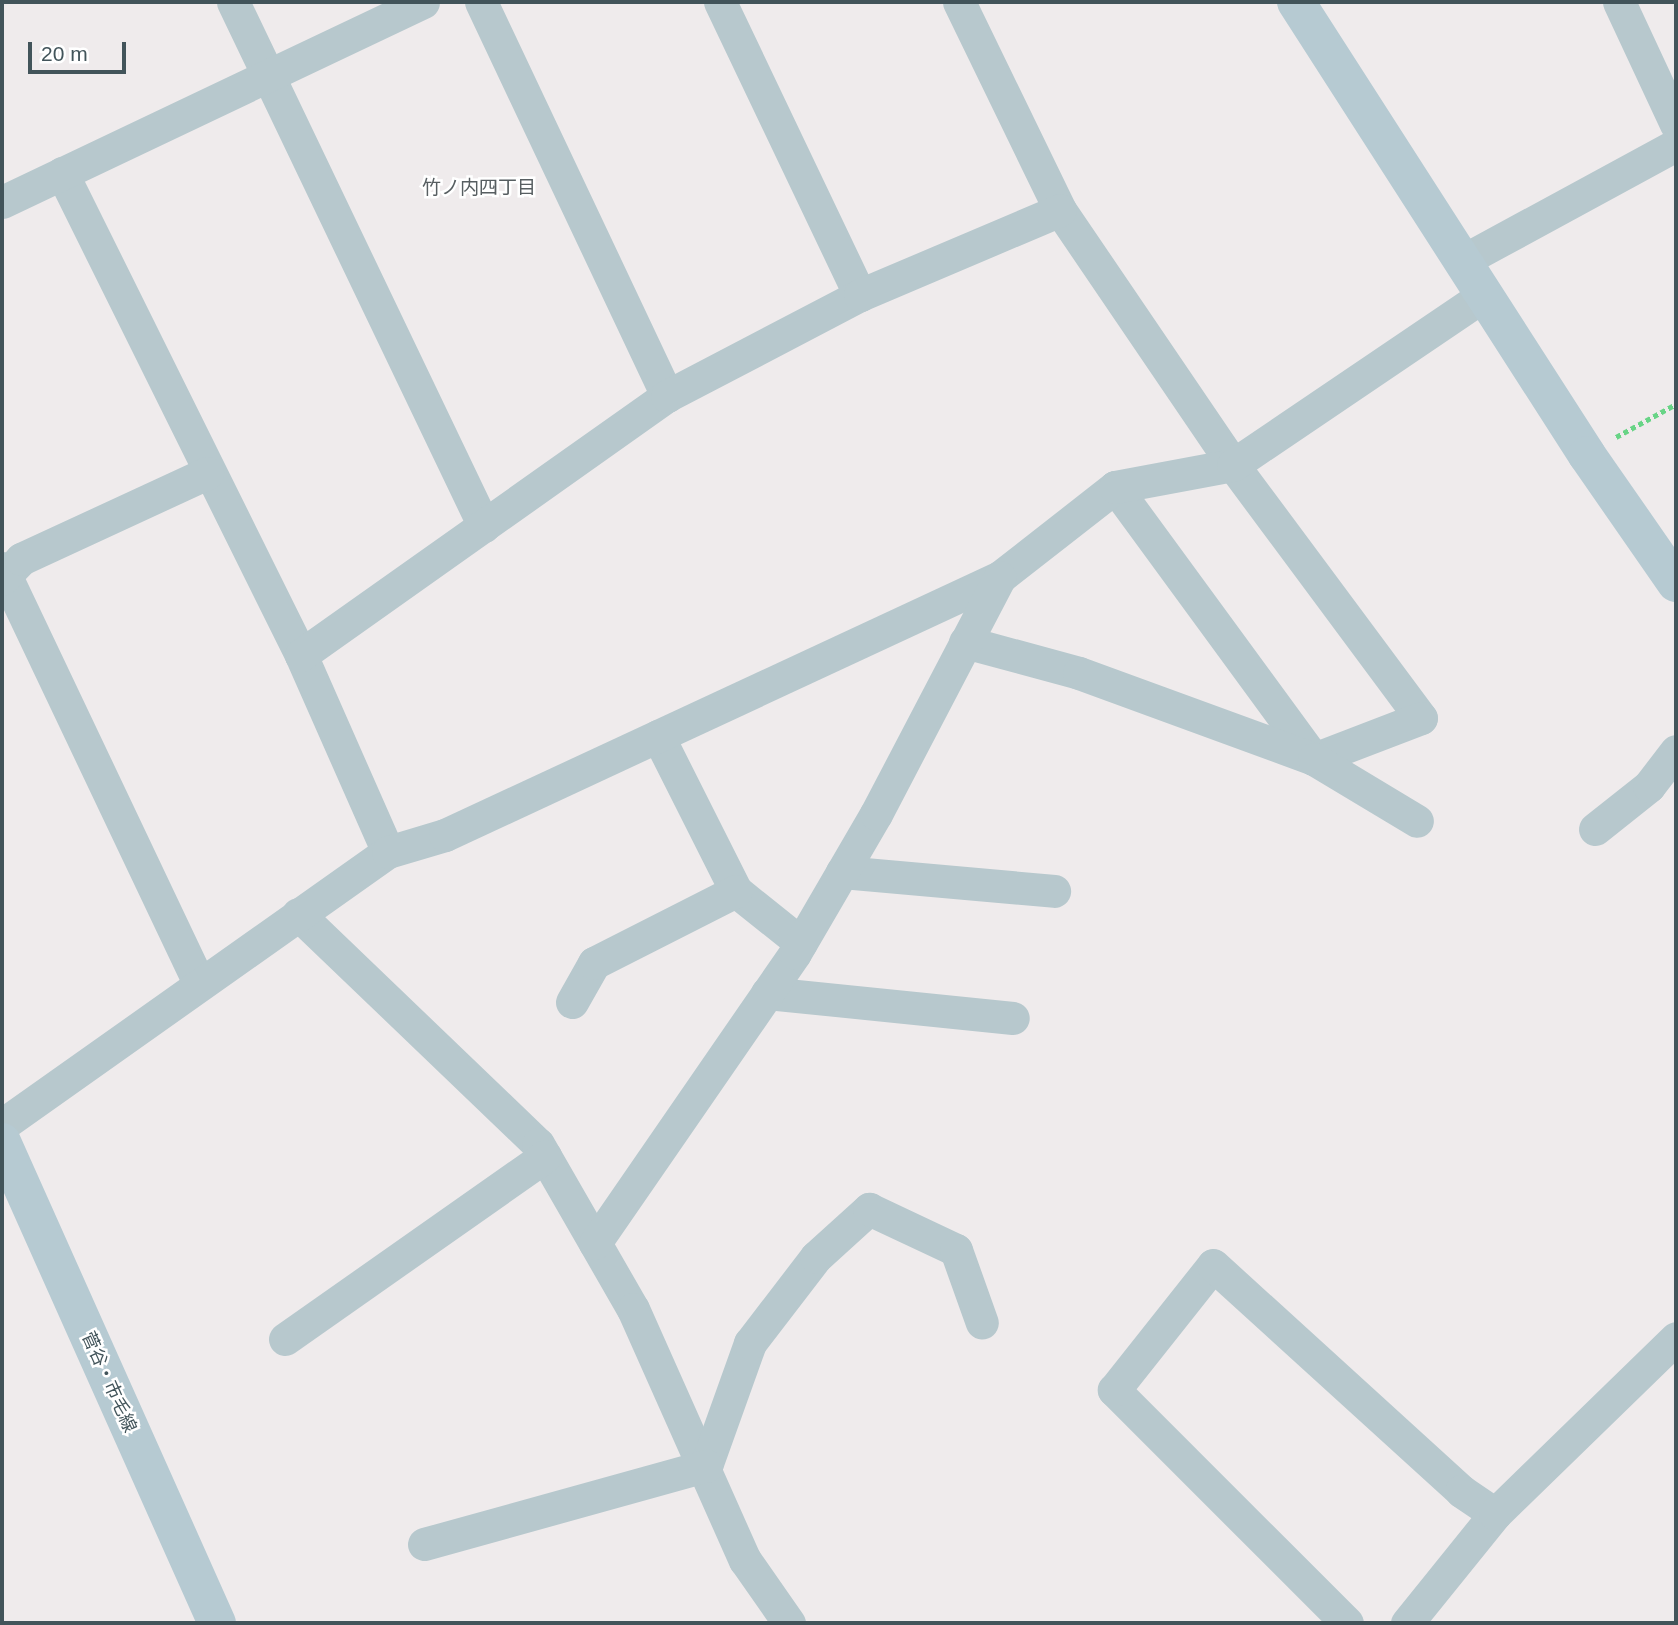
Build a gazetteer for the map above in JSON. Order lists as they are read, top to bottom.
{
  "streets": {
    "street": ["菅谷・市毛線"]
  },
  "districts": ["竹ノ内四丁目"],
  "scale_bar": "20 m"
}
